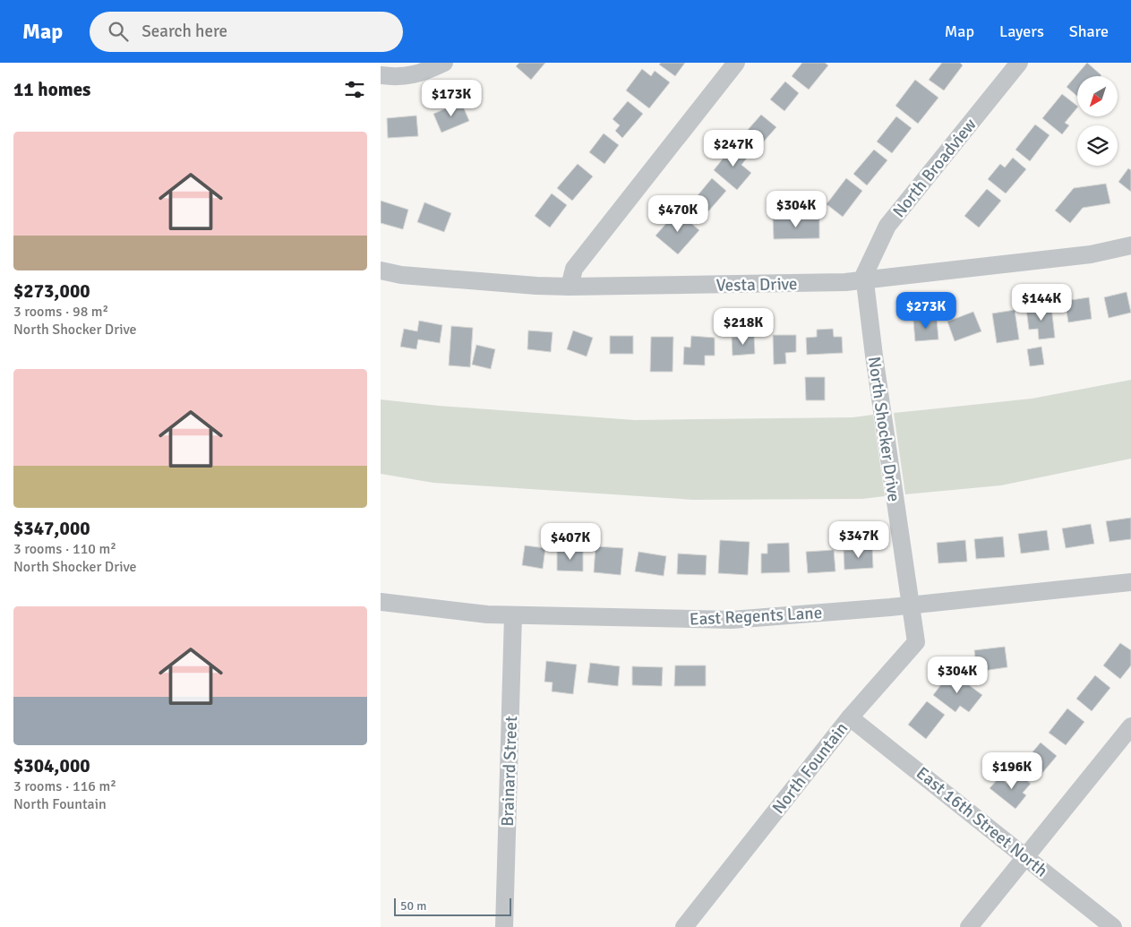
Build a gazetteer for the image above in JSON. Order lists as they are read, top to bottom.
{
  "streets": {
    "street": [
      "North Broadview",
      "Vesta Drive",
      "North Shocker Drive",
      "East Regents Lane",
      "North Fountain",
      "Brainard Street",
      "East 16th Street North"
    ]
  },
  "crossings": [
    ["North Broadview", "Vesta Drive"],
    ["North Broadview", "North Shocker Drive"],
    ["Vesta Drive", "North Shocker Drive"],
    ["North Shocker Drive", "East Regents Lane"],
    ["North Shocker Drive", "North Fountain"],
    ["East Regents Lane", "North Fountain"],
    ["East Regents Lane", "Brainard Street"],
    ["North Fountain", "East 16th Street North"]
  ],
  "scale_bar": "50 m",
  "north": "bottom left",
  "page": {
    "header": "Map",
    "search": "Search here",
    "nav": ["Map", "Layers", "Share"],
    "heading": "11 homes",
    "price": [
      "$173K",
      "$247K",
      "$304K",
      "$470K",
      "$144K",
      "$273K",
      "$218K",
      "$347K",
      "$407K",
      "$304K",
      "$196K"
    ],
    "list": [
      {
        "name": "$273,000",
        "note": "3 rooms · 98 m² · North Shocker Drive"
      },
      {
        "name": "$347,000",
        "note": "3 rooms · 110 m² · North Shocker Drive"
      },
      {
        "name": "$304,000",
        "note": "3 rooms · 116 m² · North Fountain"
      }
    ],
    "scale": "50 m"
  }
}
